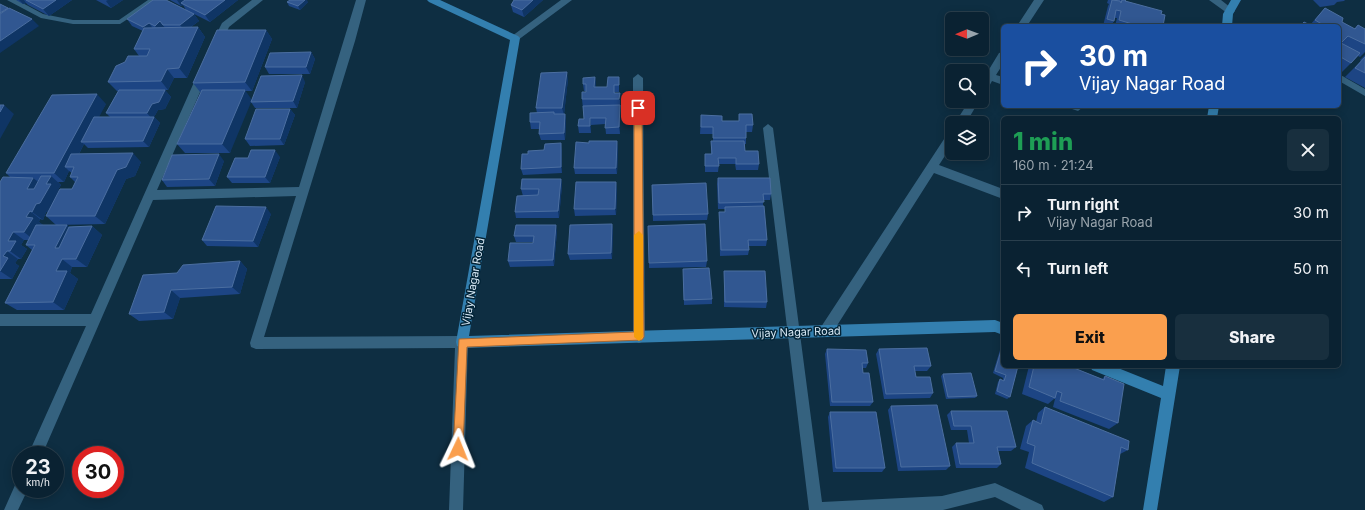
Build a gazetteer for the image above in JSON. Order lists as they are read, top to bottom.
{
  "streets": {
    "street": ["Vijay Nagar Road"]
  },
  "north": "left",
  "page": {
    "turn": ["30 m", "Vijay Nagar Road"],
    "heading": ["1 min", "160 m · 21:24"],
    "list": [
      {
        "name": "Turn right",
        "note": "Vijay Nagar Road",
        "value": "30 m"
      },
      {
        "name": "Turn left",
        "value": "50 m"
      }
    ],
    "buttons": ["Exit", "Share"],
    "speed": "23 km/h",
    "limit": "30"
  }
}
